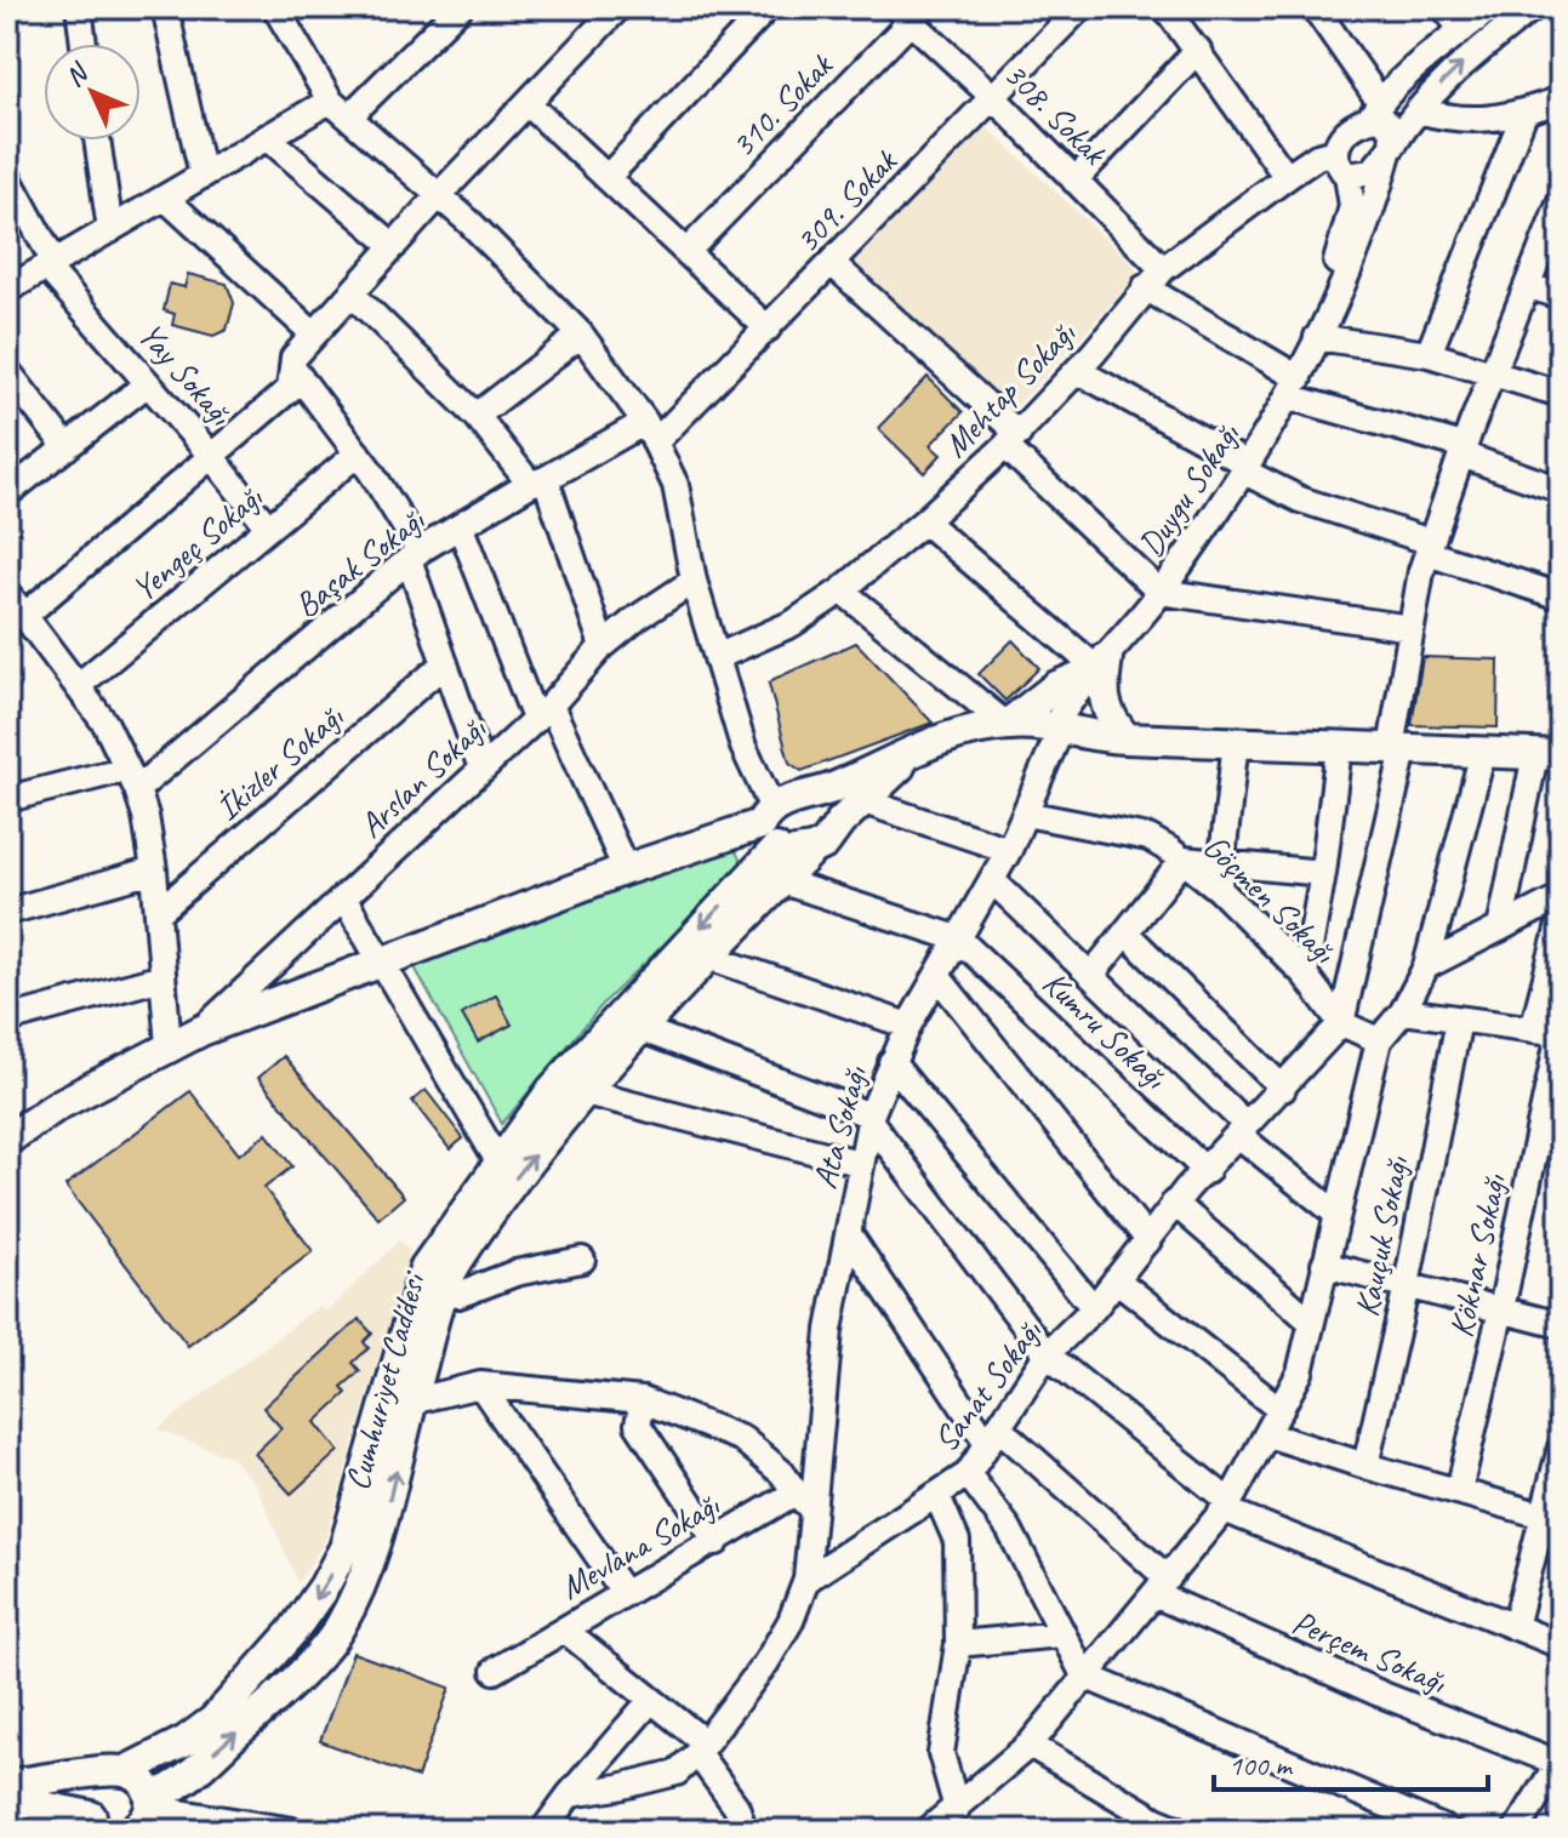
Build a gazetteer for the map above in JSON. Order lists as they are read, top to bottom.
{
  "streets": {
    "main road": ["Cumhuriyet Caddesi"],
    "street": [
      "310. Sokak",
      "308. Sokak",
      "309. Sokak",
      "Yay Sokağı",
      "Mehtap Sokağı",
      "Duygu Sokağı",
      "Yengeç Sokağı",
      "Başak Sokağı",
      "İkizler Sokağı",
      "Arslan Sokağı",
      "Göçmen Sokağı",
      "Kumru Sokağı",
      "Ata Sokağı",
      "Kauçuk Sokağı",
      "Köknar Sokağı",
      "Sanat Sokağı",
      "Mevlana Sokağı",
      "Perçem Sokağı"
    ]
  },
  "crossings": [
    ["310. Sokak", "308. Sokak"],
    ["308. Sokak", "309. Sokak"],
    ["308. Sokak", "Mehtap Sokağı"],
    ["308. Sokak", "Duygu Sokağı"],
    ["309. Sokak", "Başak Sokağı"],
    ["Yay Sokağı", "Yengeç Sokağı"],
    ["Duygu Sokağı", "Ata Sokağı"],
    ["Göçmen Sokağı", "Ata Sokağı"],
    ["Göçmen Sokağı", "Sanat Sokağı"],
    ["Kumru Sokağı", "Ata Sokağı"],
    ["Kumru Sokağı", "Sanat Sokağı"],
    ["Ata Sokağı", "Sanat Sokağı"],
    ["Ata Sokağı", "Mevlana Sokağı"],
    ["Ata Sokağı", "Perçem Sokağı"],
    ["Sanat Sokağı", "Perçem Sokağı"]
  ],
  "scale_bar": "100 m",
  "north": "top left"
}
